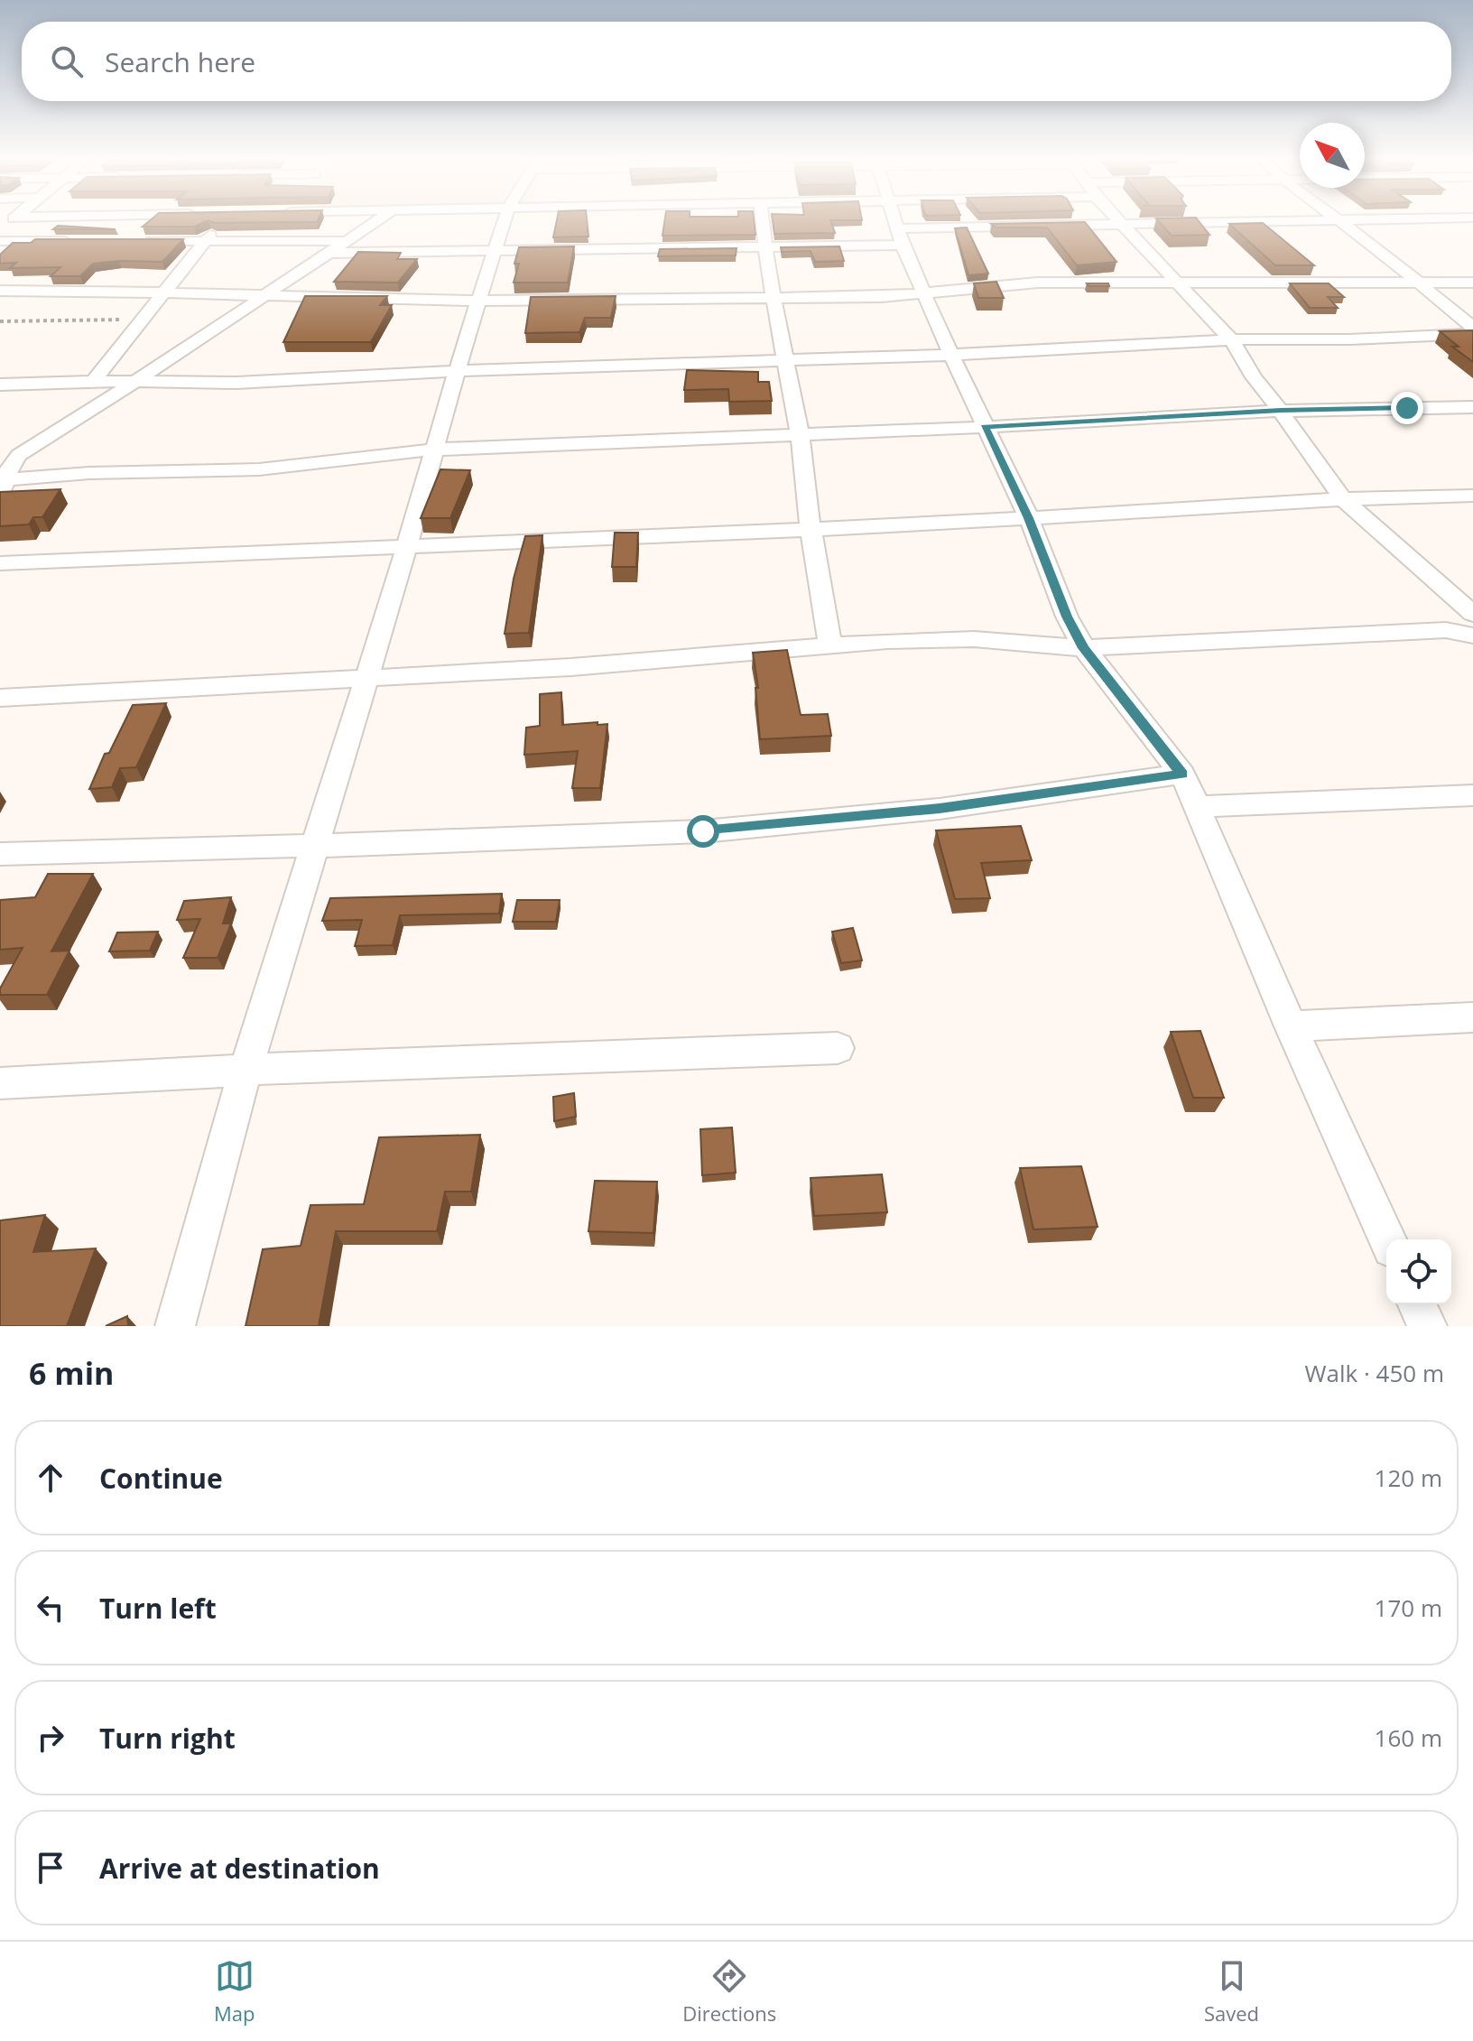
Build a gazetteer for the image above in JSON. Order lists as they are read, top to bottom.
{
  "north": "top left",
  "page": {
    "search": "Search here",
    "heading": ["6 min", "Walk · 450 m"],
    "list": [
      ["Continue", "120 m"],
      ["Turn left", "170 m"],
      ["Turn right", "160 m"],
      "Arrive at destination"
    ],
    "nav": ["Map", "Directions", "Saved"]
  }
}
